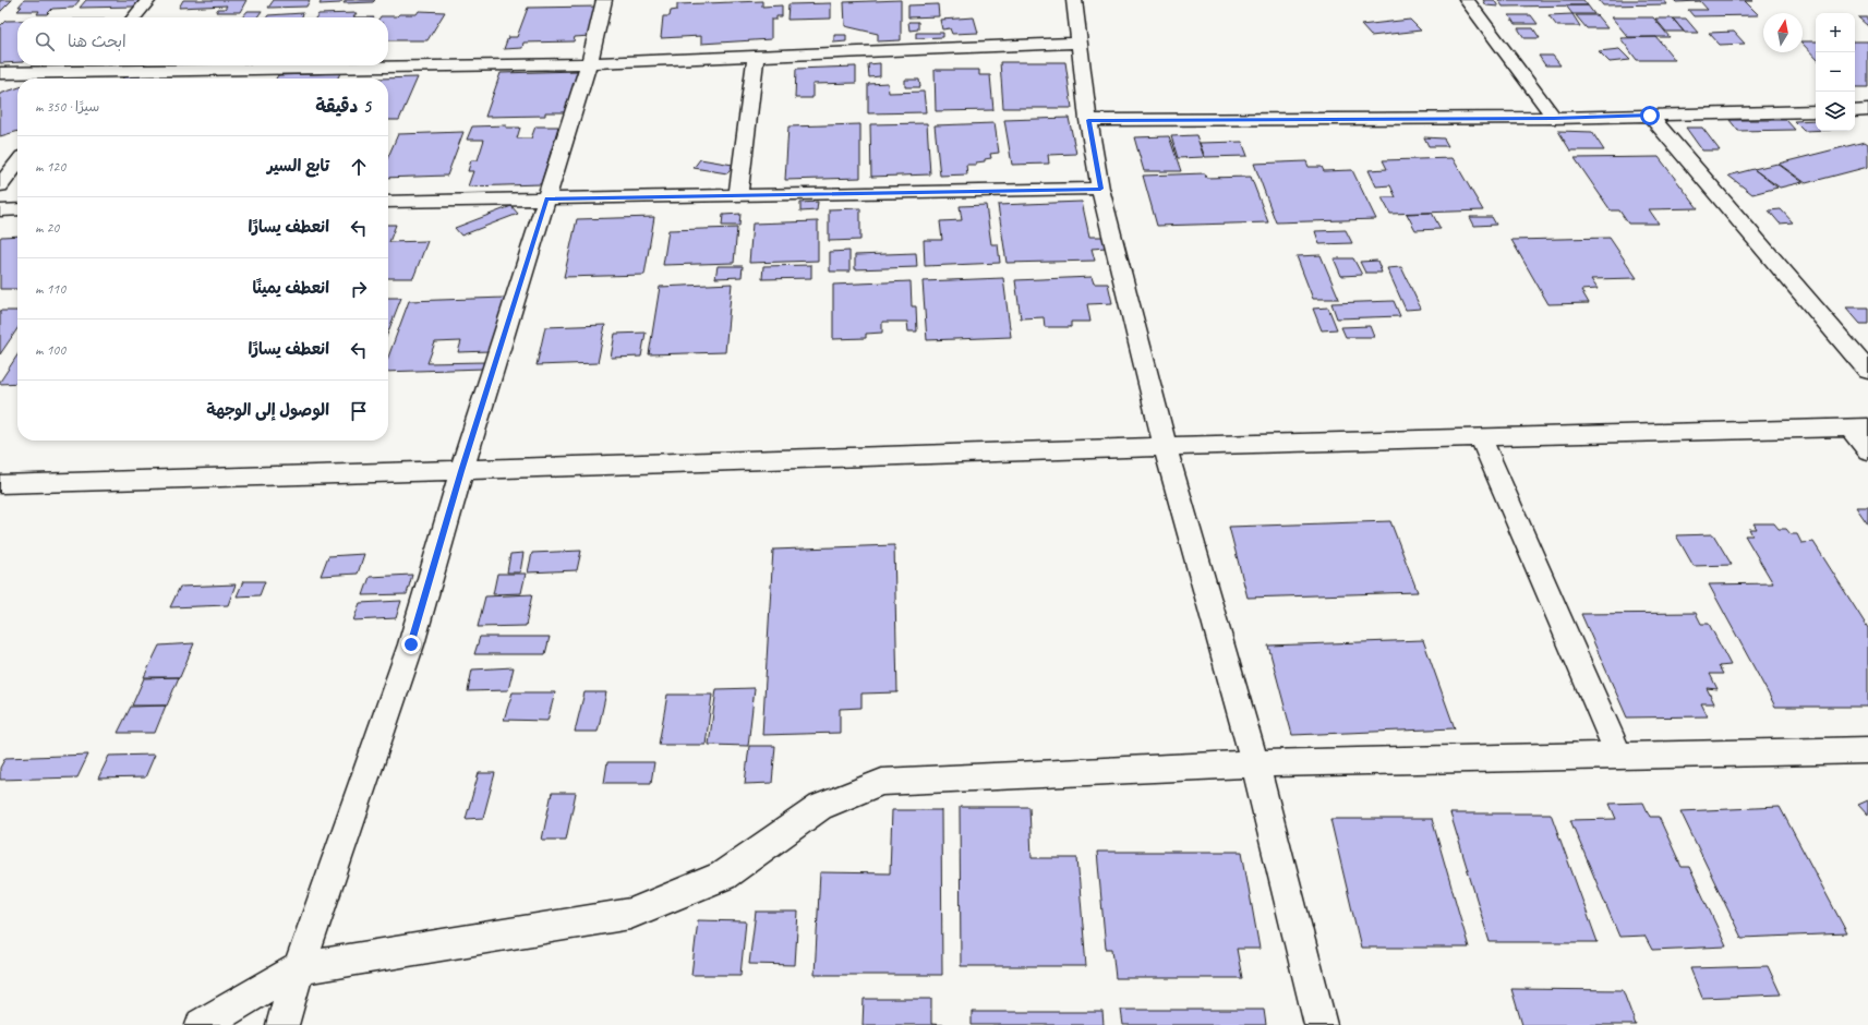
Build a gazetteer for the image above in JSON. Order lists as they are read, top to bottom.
{
  "north": "top",
  "page": {
    "map_buttons": ["+", "−"],
    "search": "ابحث هنا",
    "heading": ["5 دقيقة", "سيرًا · 350 m"],
    "list": [
      ["تابع السير", "120 m"],
      ["انعطف يسارًا", "20 m"],
      ["انعطف يمينًا", "110 m"],
      ["انعطف يسارًا", "100 m"],
      "الوصول إلى الوجهة"
    ]
  }
}
